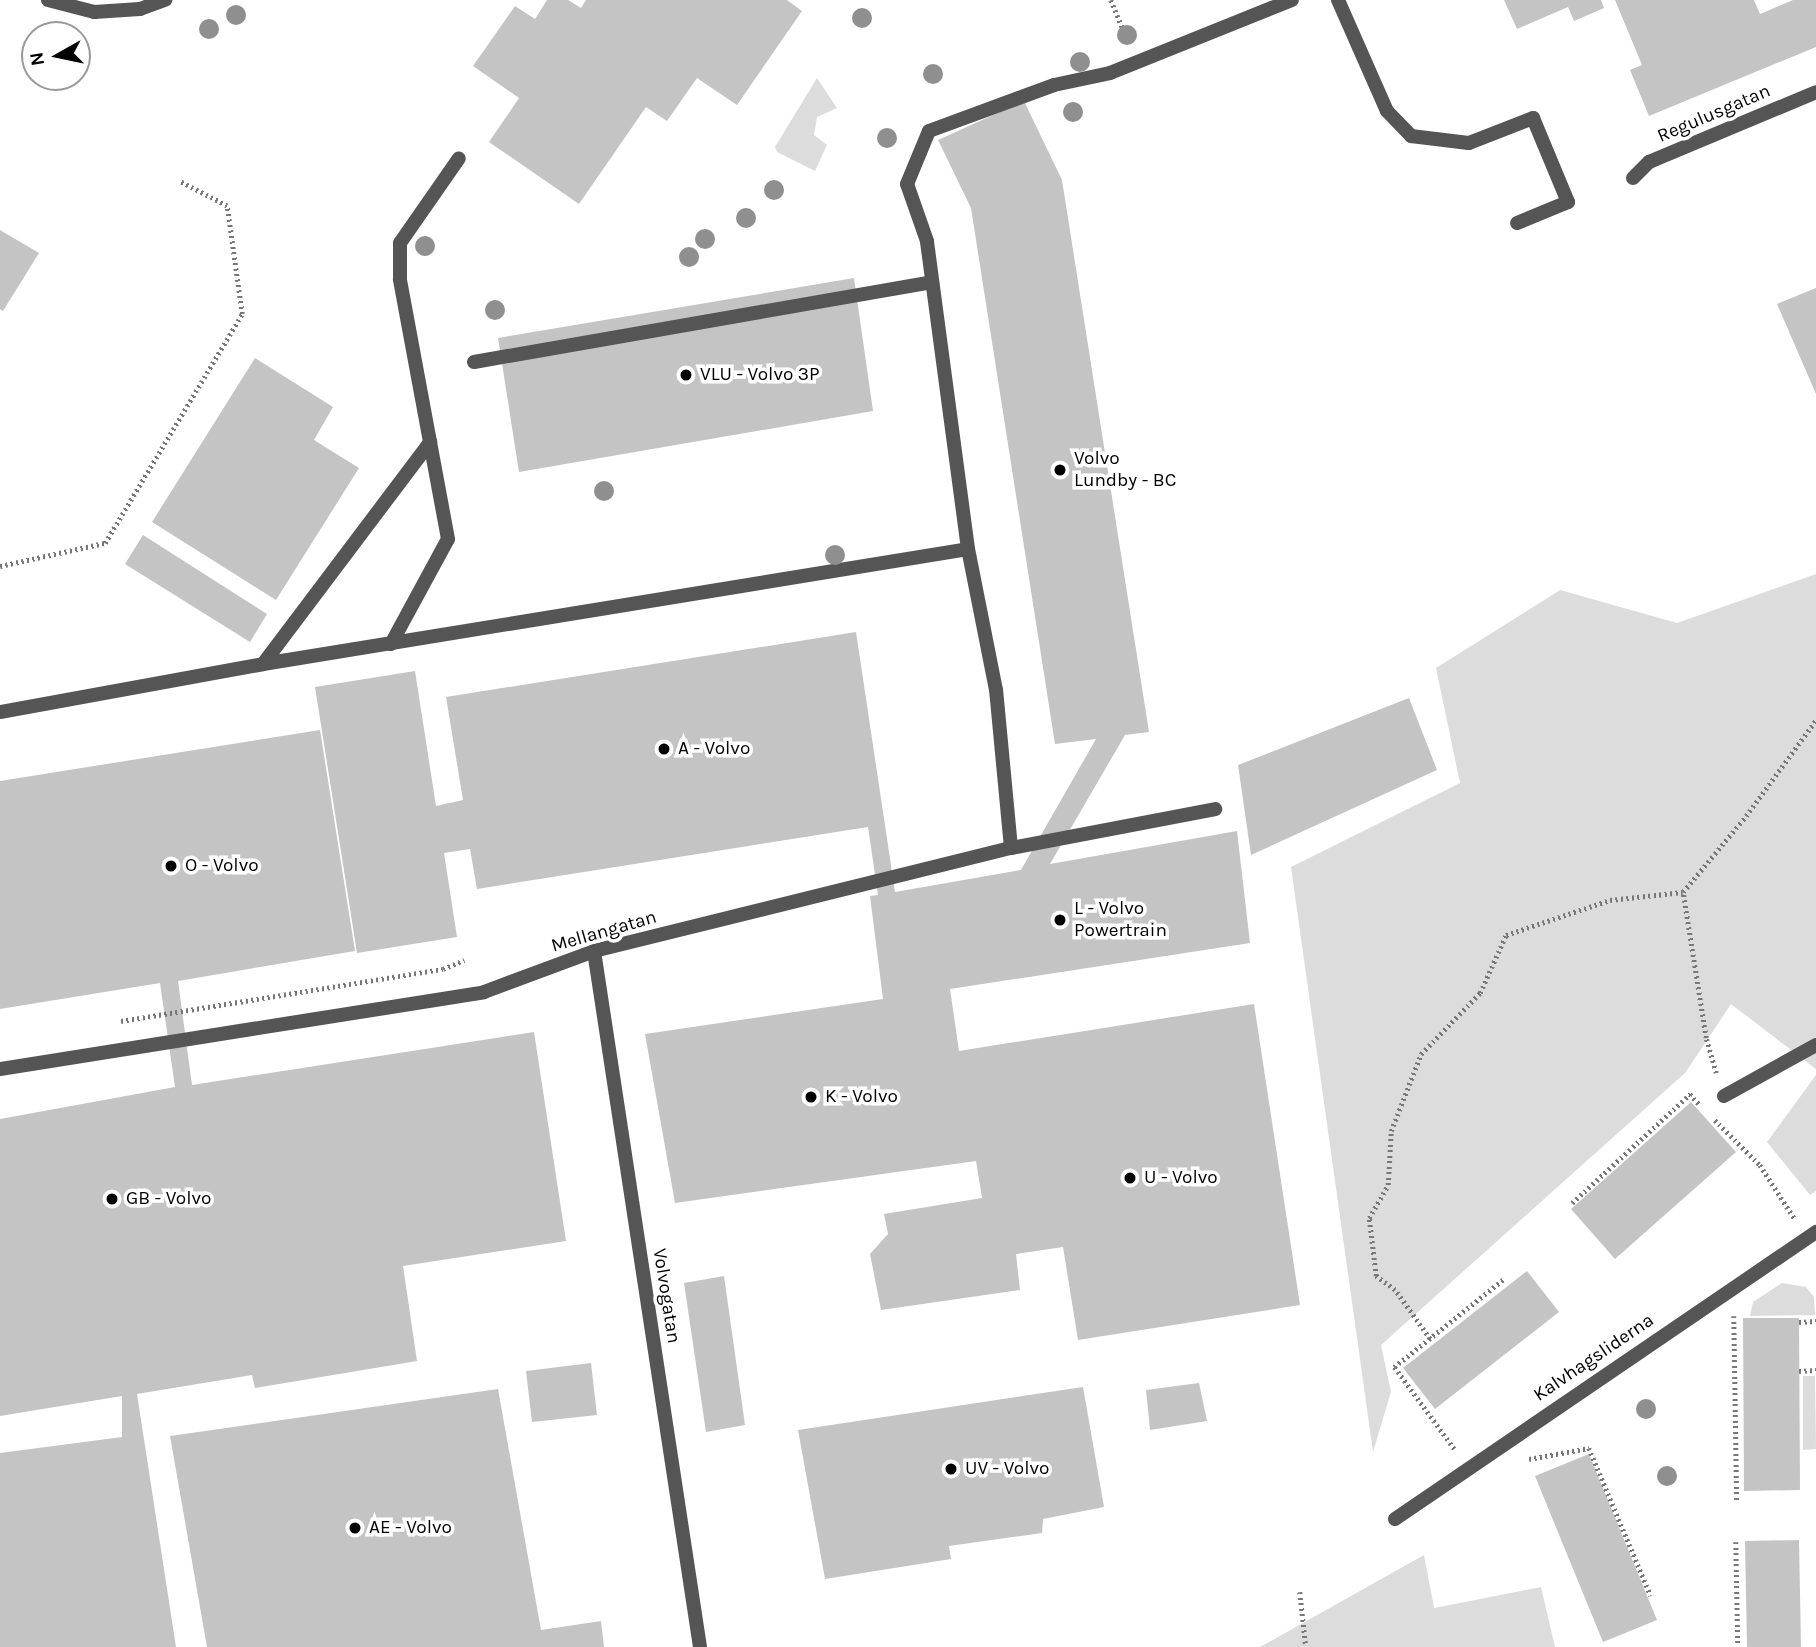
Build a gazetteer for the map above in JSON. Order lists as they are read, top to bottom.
{
  "streets": {
    "street": [
      "Regulusgatan",
      "Mellangatan",
      "Volvogatan",
      "Kalvhagsliderna"
    ]
  },
  "crossings": [
    ["Mellangatan", "Volvogatan"]
  ],
  "places": [
    "VLU - Volvo 3P",
    "Volvo Lundby - BC",
    "A - Volvo",
    "O - Volvo",
    "L - Volvo Powertrain",
    "K - Volvo",
    "U - Volvo",
    "GB - Volvo",
    "UV - Volvo",
    "AE - Volvo"
  ],
  "north": "left"
}
